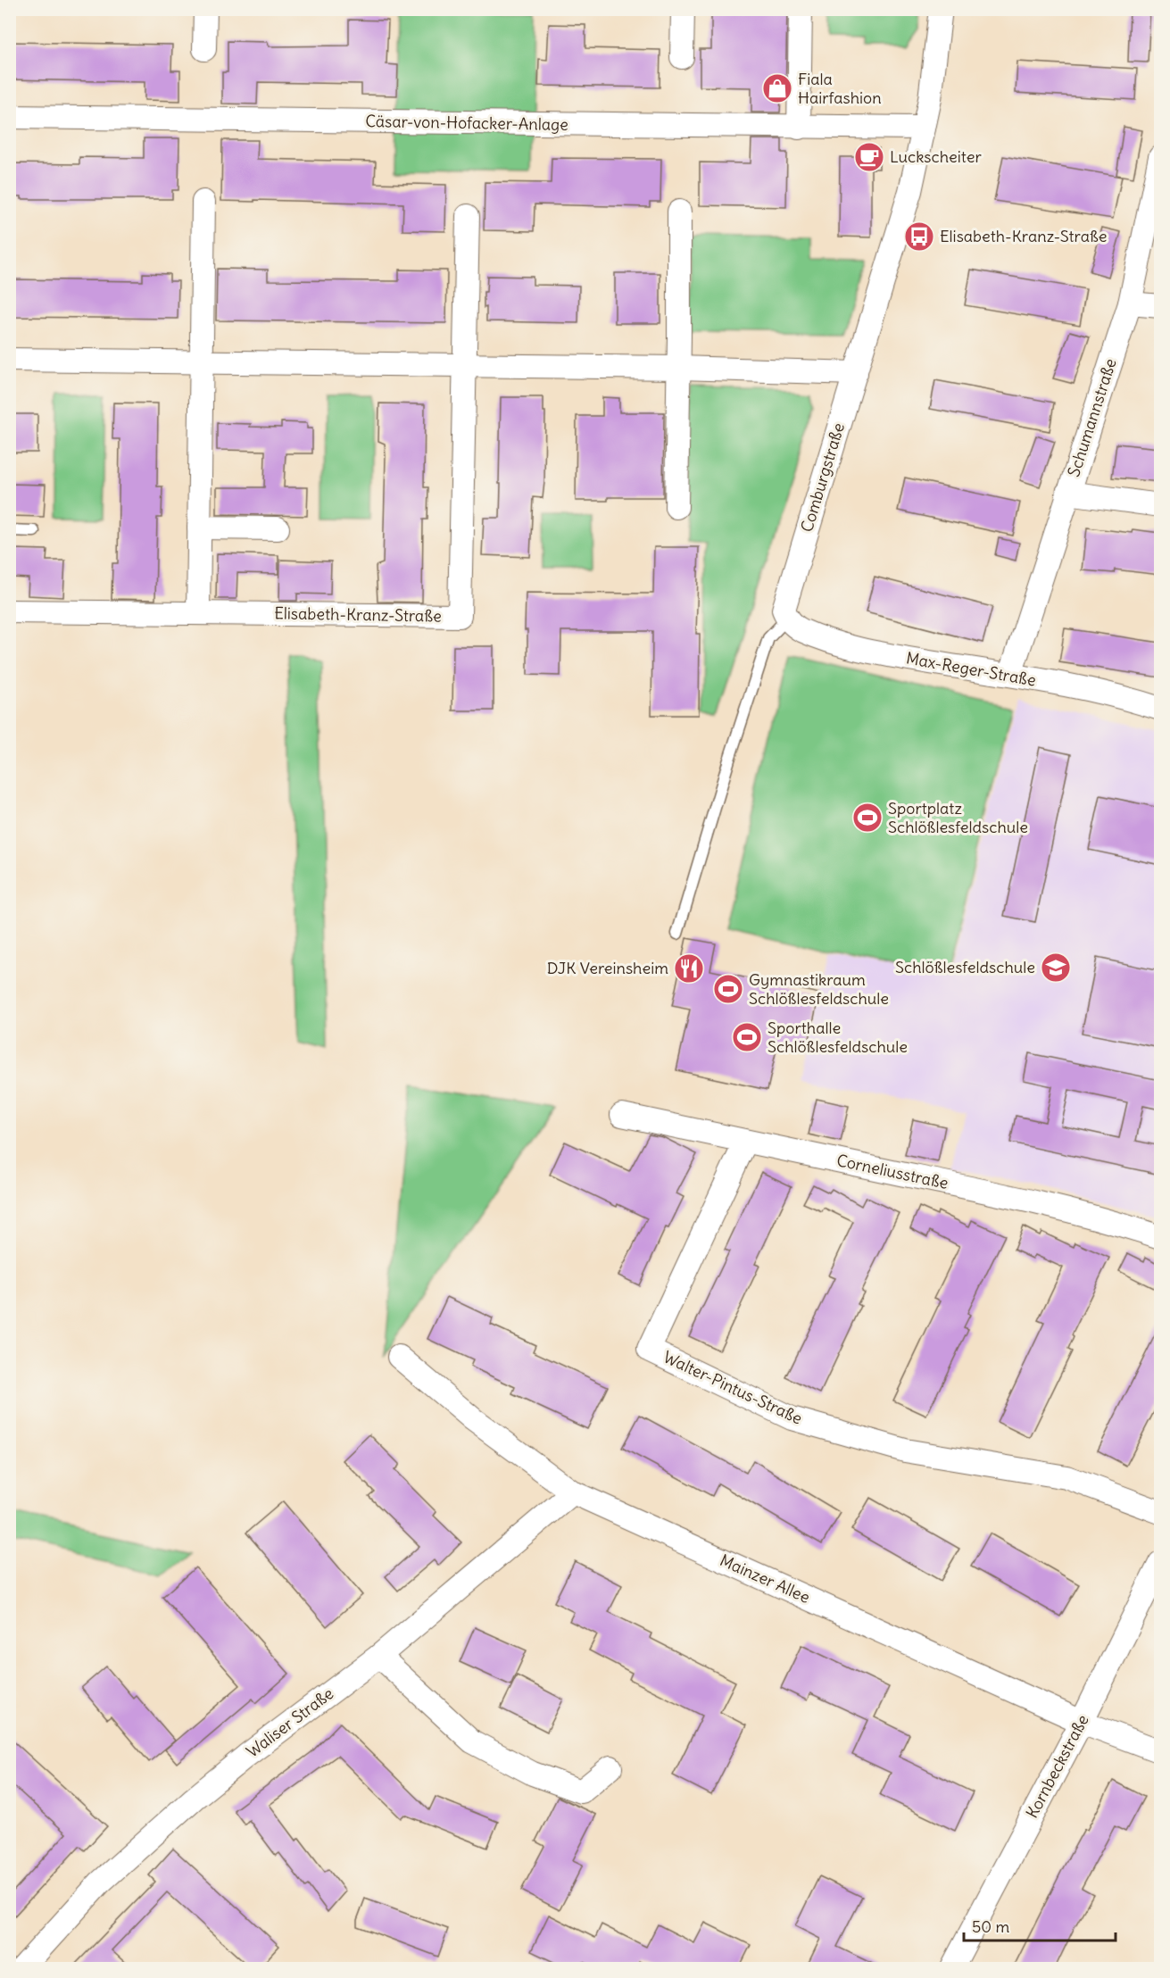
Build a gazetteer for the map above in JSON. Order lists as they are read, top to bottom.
{
  "streets": {
    "street": [
      "Cäsar-von-Hofacker-Anlage",
      "Schumannstraße",
      "Comburgstraße",
      "Elisabeth-Kranz-Straße",
      "Max-Reger-Straße",
      "Corneliusstraße",
      "Walter-Pintus-Straße",
      "Mainzer Allee",
      "Waliser Straße",
      "Kornbeckstraße"
    ]
  },
  "crossings": [
    ["Cäsar-von-Hofacker-Anlage", "Comburgstraße"],
    ["Schumannstraße", "Max-Reger-Straße"],
    ["Comburgstraße", "Max-Reger-Straße"],
    ["Corneliusstraße", "Walter-Pintus-Straße"],
    ["Mainzer Allee", "Waliser Straße"],
    ["Mainzer Allee", "Kornbeckstraße"]
  ],
  "places": {
    "shop": ["Fiala Hairfashion"],
    "cafe": ["Luckscheiter"],
    "bus stop": ["Elisabeth-Kranz-Straße"],
    "sports": ["Sportplatz Schlößlesfeldschule", "Gymnastikraum Schlößlesfeldschule", "Sporthalle Schlößlesfeldschule"],
    "school or university": ["Schlößlesfeldschule"],
    "restaurant": ["DJK Vereinsheim"]
  },
  "scale_bar": "50 m"
}
